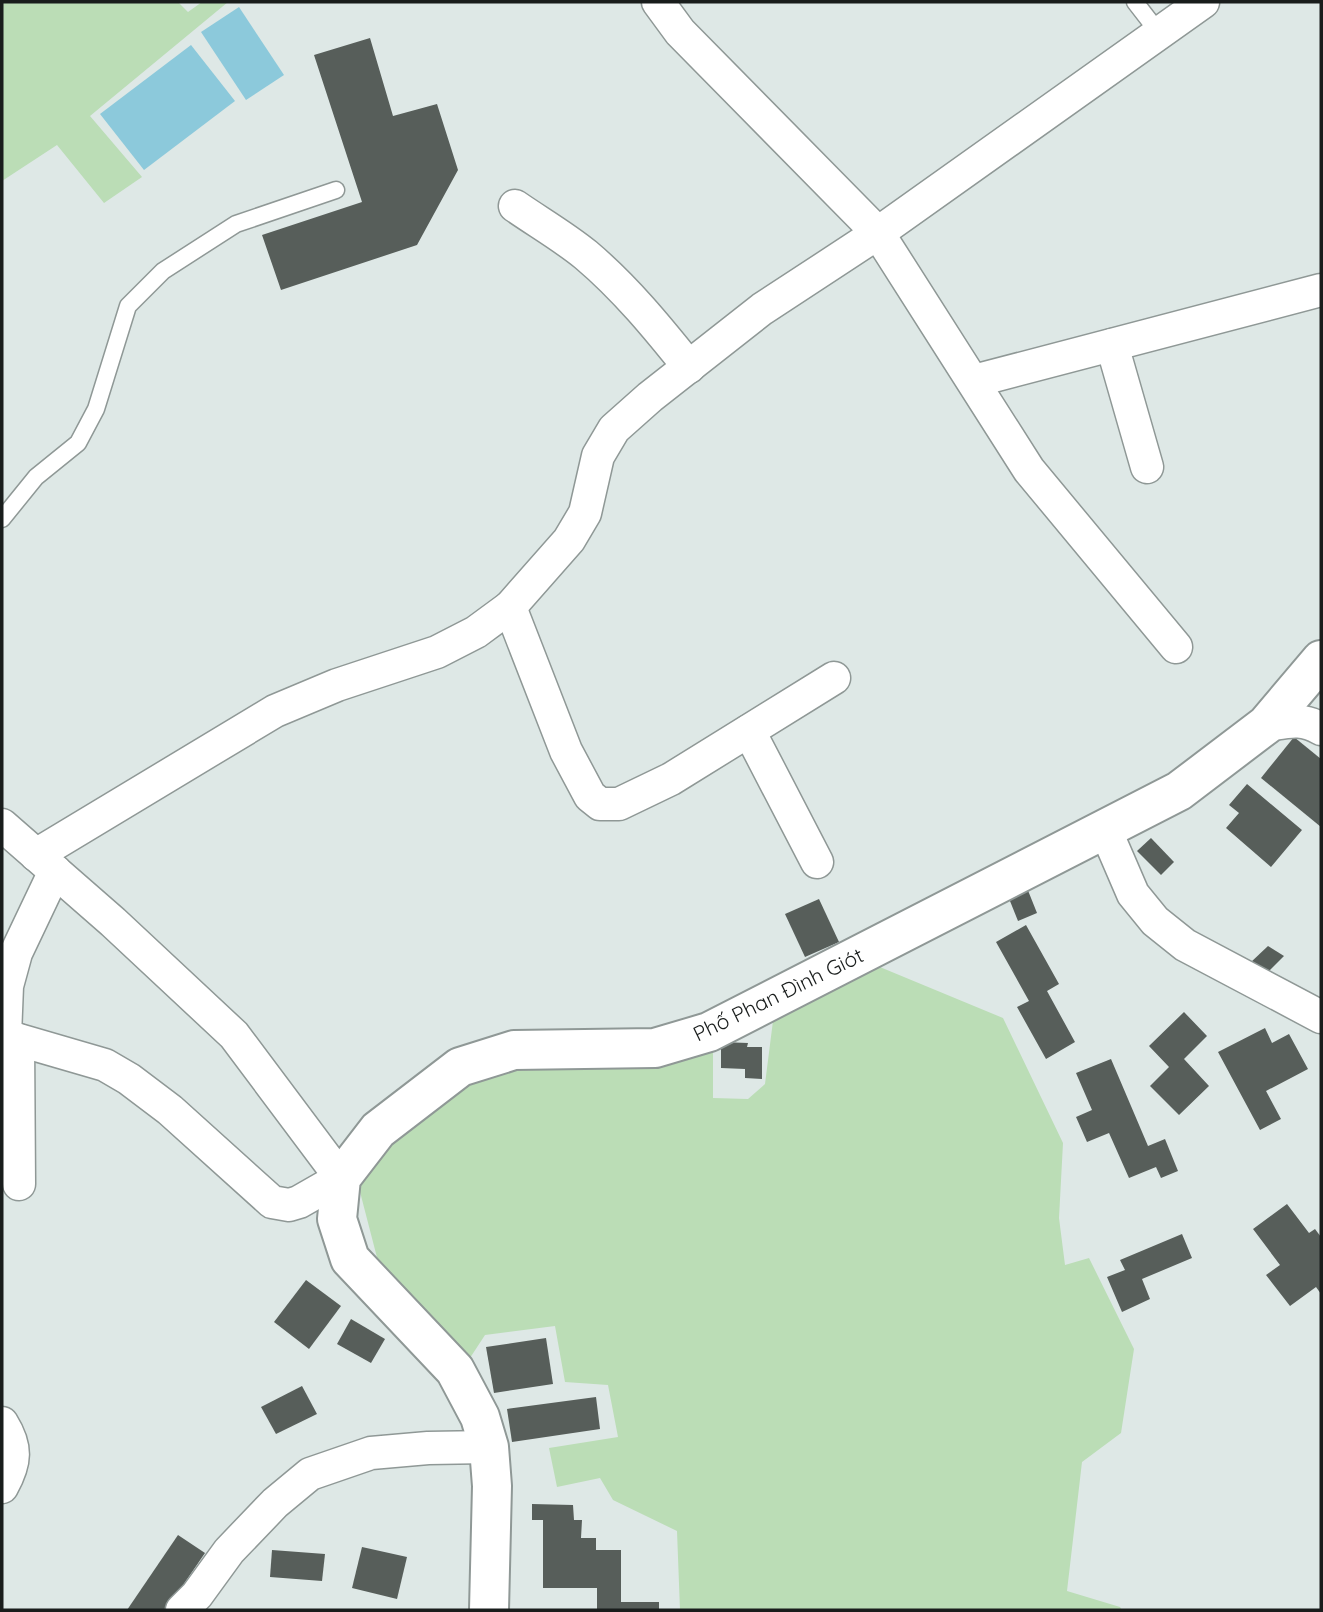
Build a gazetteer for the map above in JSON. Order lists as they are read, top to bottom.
{
  "streets": {
    "street": ["Phố Phan Đình Giót"]
  }
}
